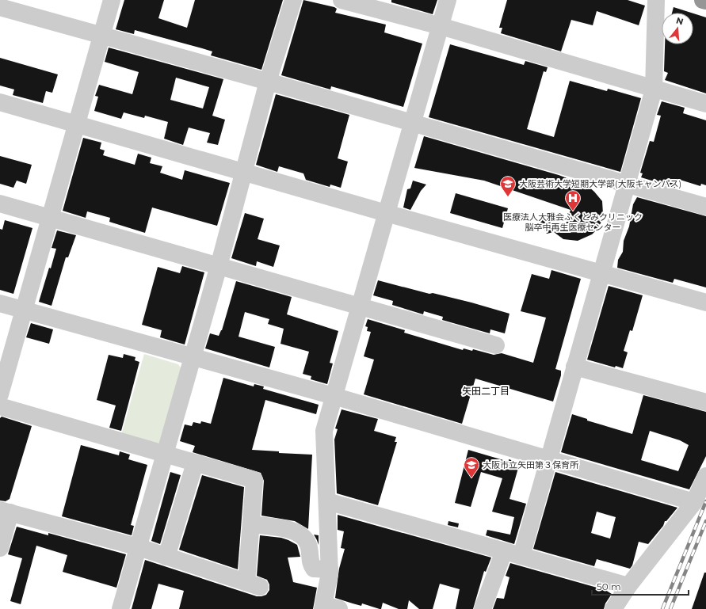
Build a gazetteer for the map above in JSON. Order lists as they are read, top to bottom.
{
  "districts": ["矢田二丁目"],
  "places": {
    "school or university": ["大阪芸術大学短期大学部(大阪キャンパス)", "大阪市立矢田第３保育所"],
    "hospital": ["医療法人大雅会ふくとみクリニック 脳卒中再生医療センター"]
  },
  "scale_bar": "50 m",
  "north": "top"
}
